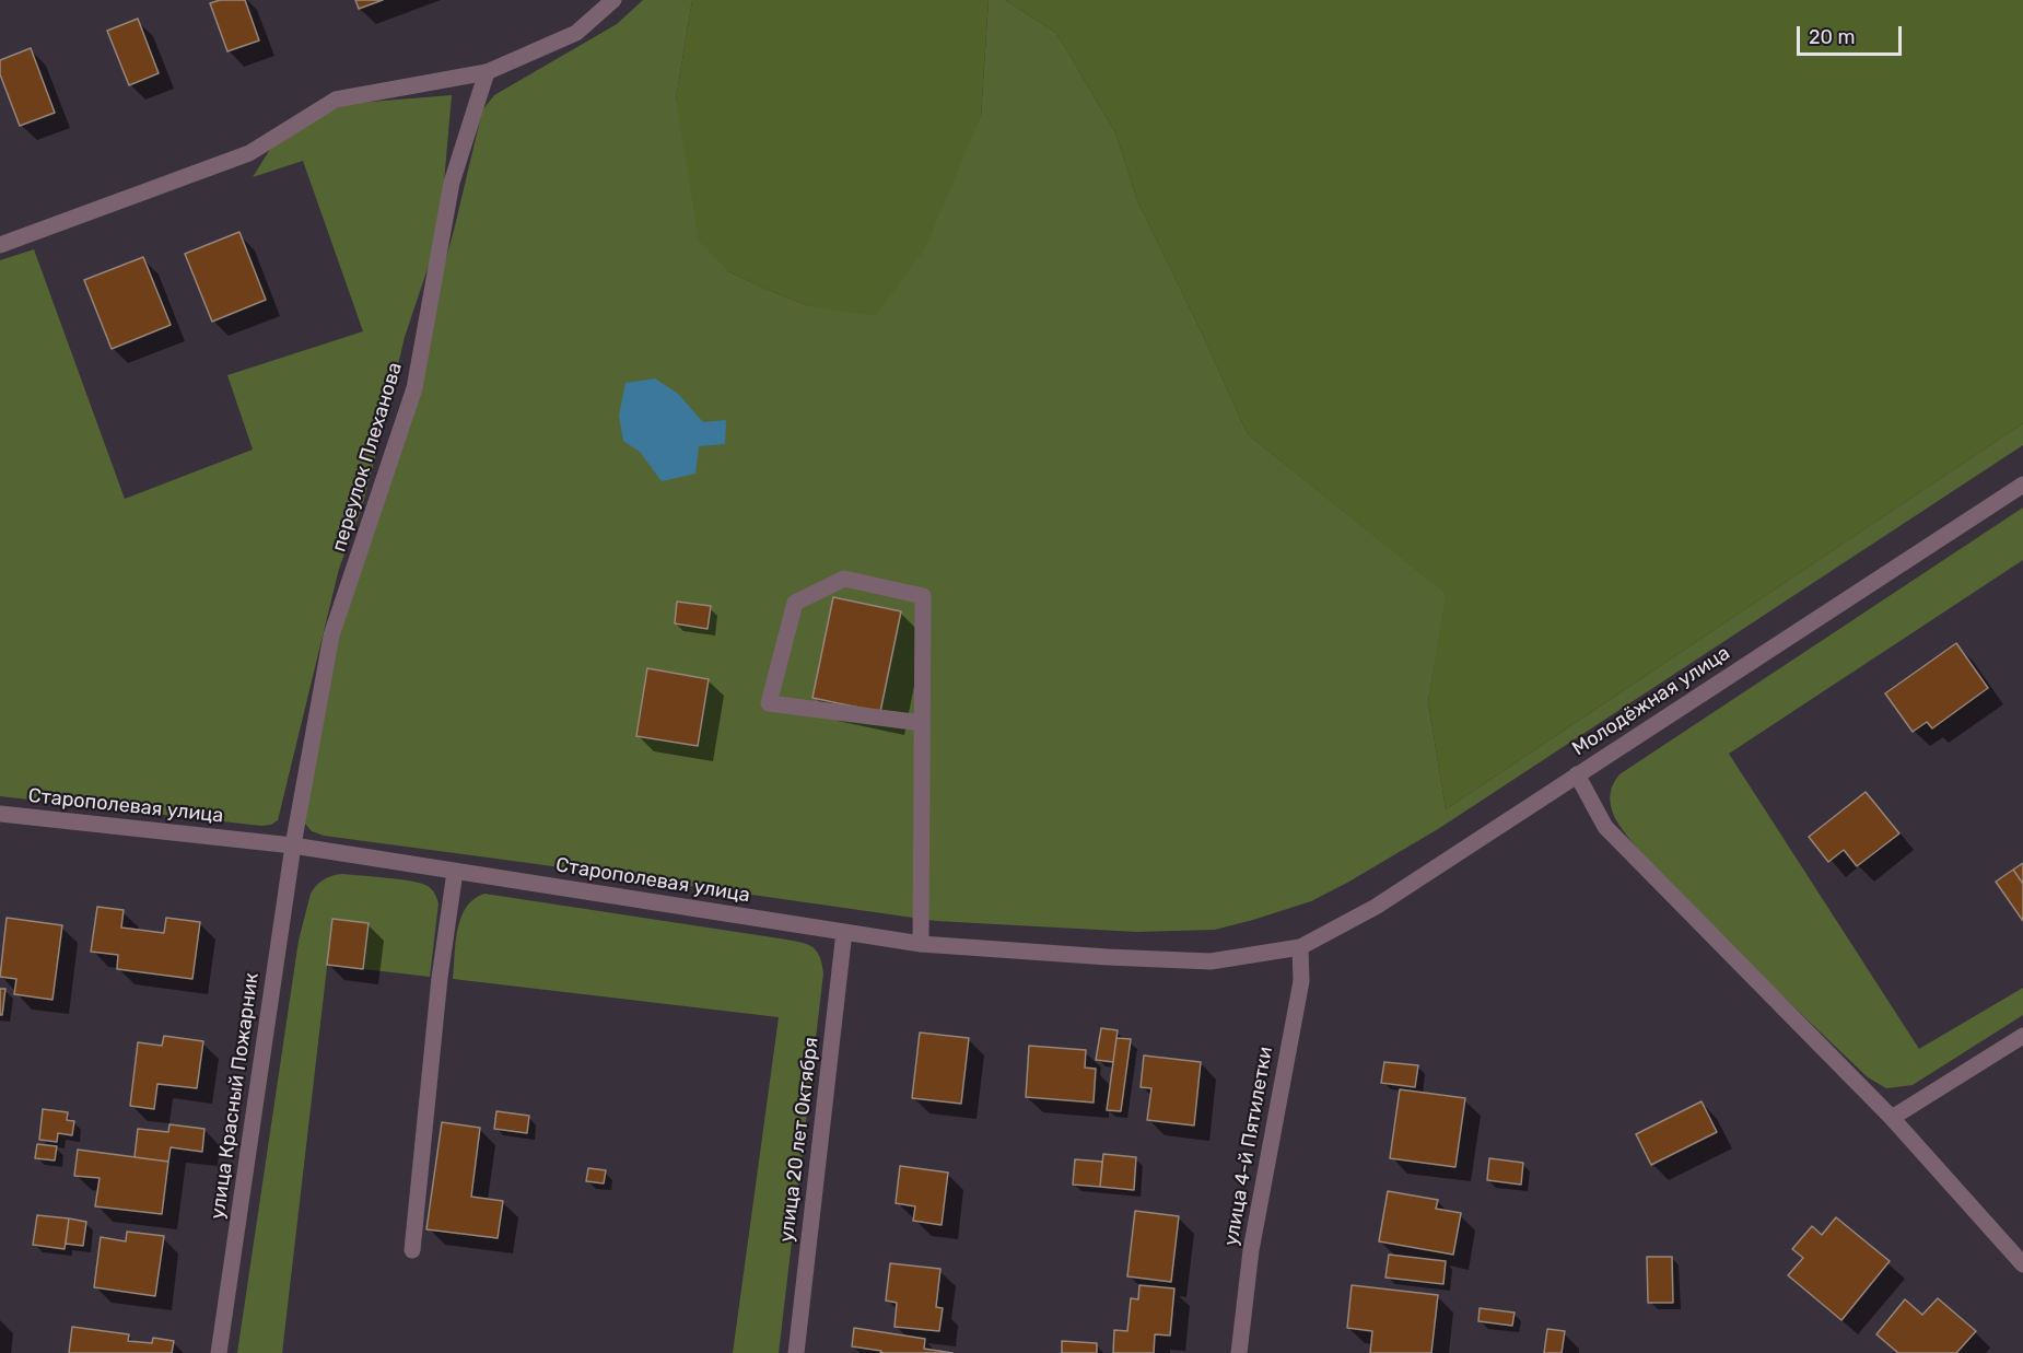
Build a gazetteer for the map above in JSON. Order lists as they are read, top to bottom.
{
  "streets": {
    "street": [
      "переулок Плеханова",
      "Молодёжная улица",
      "Старополевая улица",
      "улица Красный Пожарник",
      "улица 20 лет Октября",
      "улица 4-й Пятилетки"
    ]
  },
  "crossings": [
    ["переулок Плеханова", "Старополевая улица"],
    ["переулок Плеханова", "улица Красный Пожарник"],
    ["Молодёжная улица", "Старополевая улица"],
    ["Молодёжная улица", "улица 4-й Пятилетки"],
    ["Старополевая улица", "улица Красный Пожарник"],
    ["Старополевая улица", "улица 20 лет Октября"],
    ["Старополевая улица", "улица 4-й Пятилетки"]
  ],
  "scale_bar": "20 m"
}
